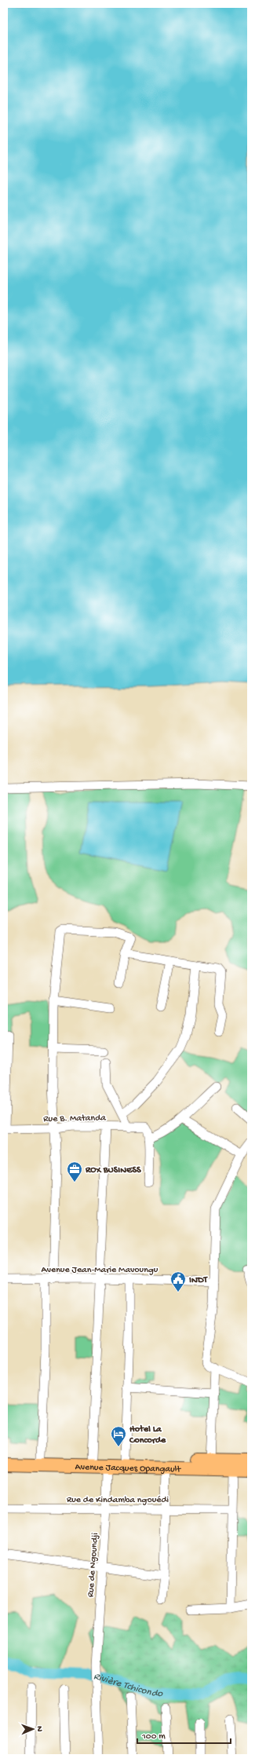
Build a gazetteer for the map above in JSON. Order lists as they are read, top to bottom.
{
  "streets": {
    "highway": ["Avenue Jacques Opangault"],
    "street": [
      "Rue B. Matanda",
      "Avenue Jean-Marie Mavoungu",
      "Rue de Kindamba ngouédi",
      "Rue de Ngoundji"
    ]
  },
  "crossings": [
    ["Avenue Jacques Opangault", "Rue de Ngoundji"],
    ["Rue de Kindamba ngouédi", "Rue de Ngoundji"]
  ],
  "water": ["Rivière Tchicondo"],
  "places": {
    "office": ["ROX BUSINESS"],
    "public building": ["INDT"],
    "hotel": ["Hotel La Concorde"]
  },
  "scale_bar": "100 m",
  "north": "right"
}
